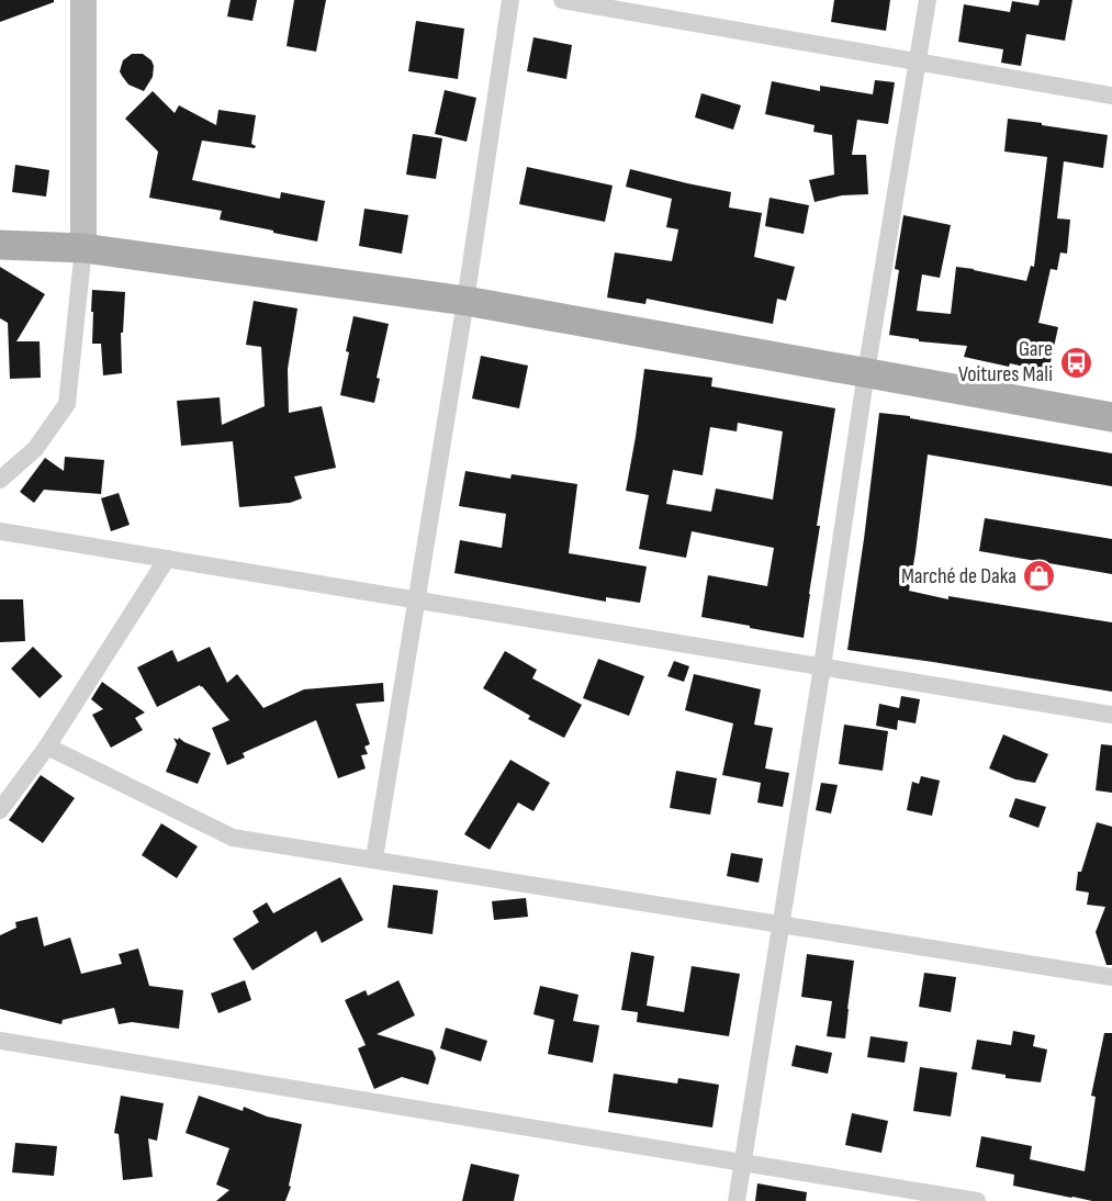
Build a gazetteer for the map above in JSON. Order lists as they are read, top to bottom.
{
  "places": {
    "bus stop": ["Gare Voitures Mali"],
    "shop": ["Marché de Daka"]
  }
}
